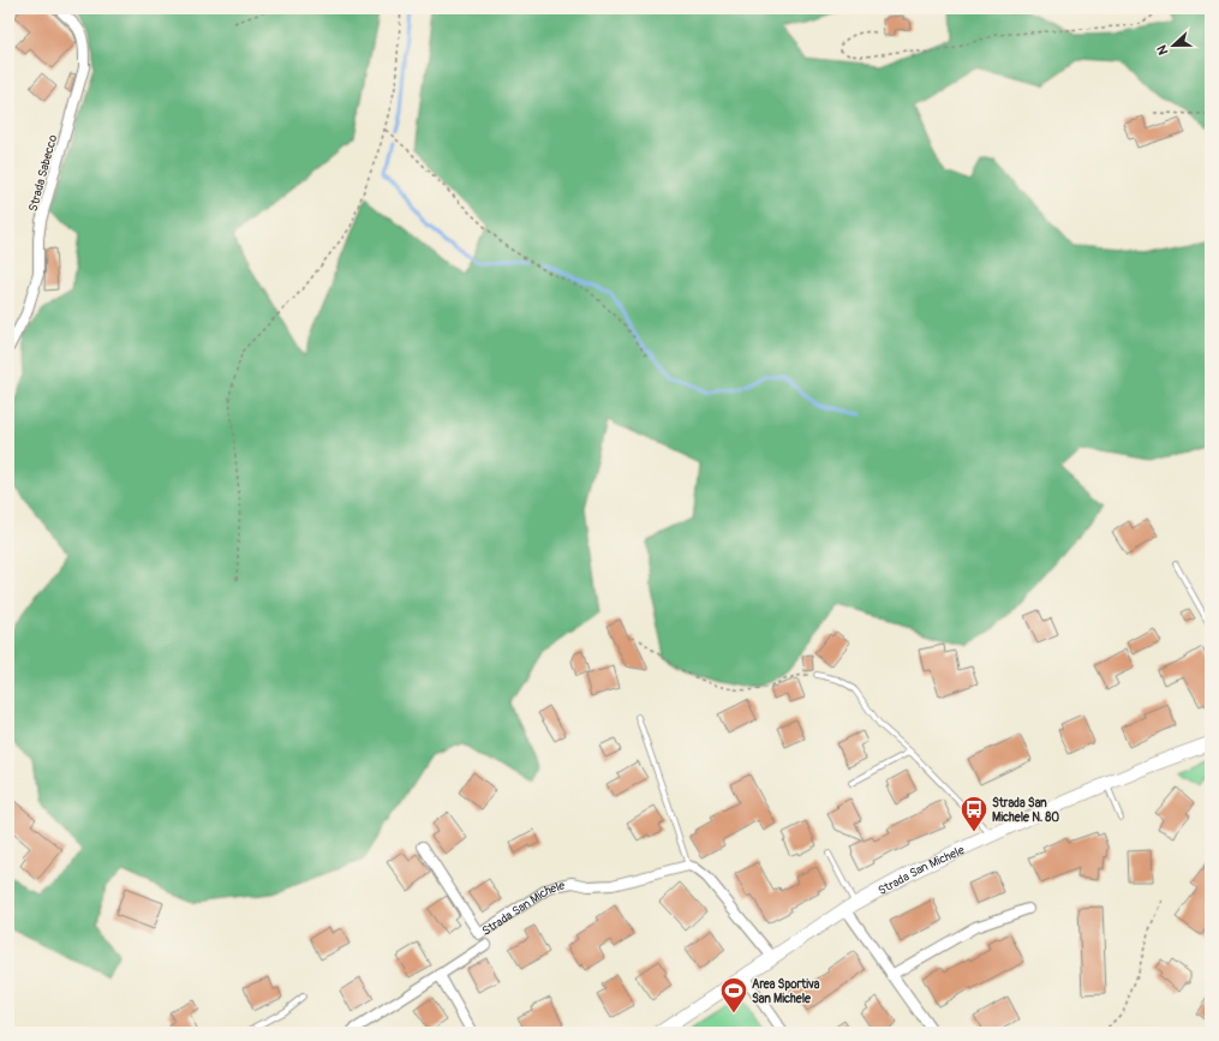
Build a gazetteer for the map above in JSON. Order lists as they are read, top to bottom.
{
  "streets": {
    "street": ["Strada Sabecco", "Strada San Michele"]
  },
  "places": {
    "bus stop": ["Strada San Michele N. 80"],
    "sports": ["Area Sportiva San Michele"]
  },
  "north": "left"
}
